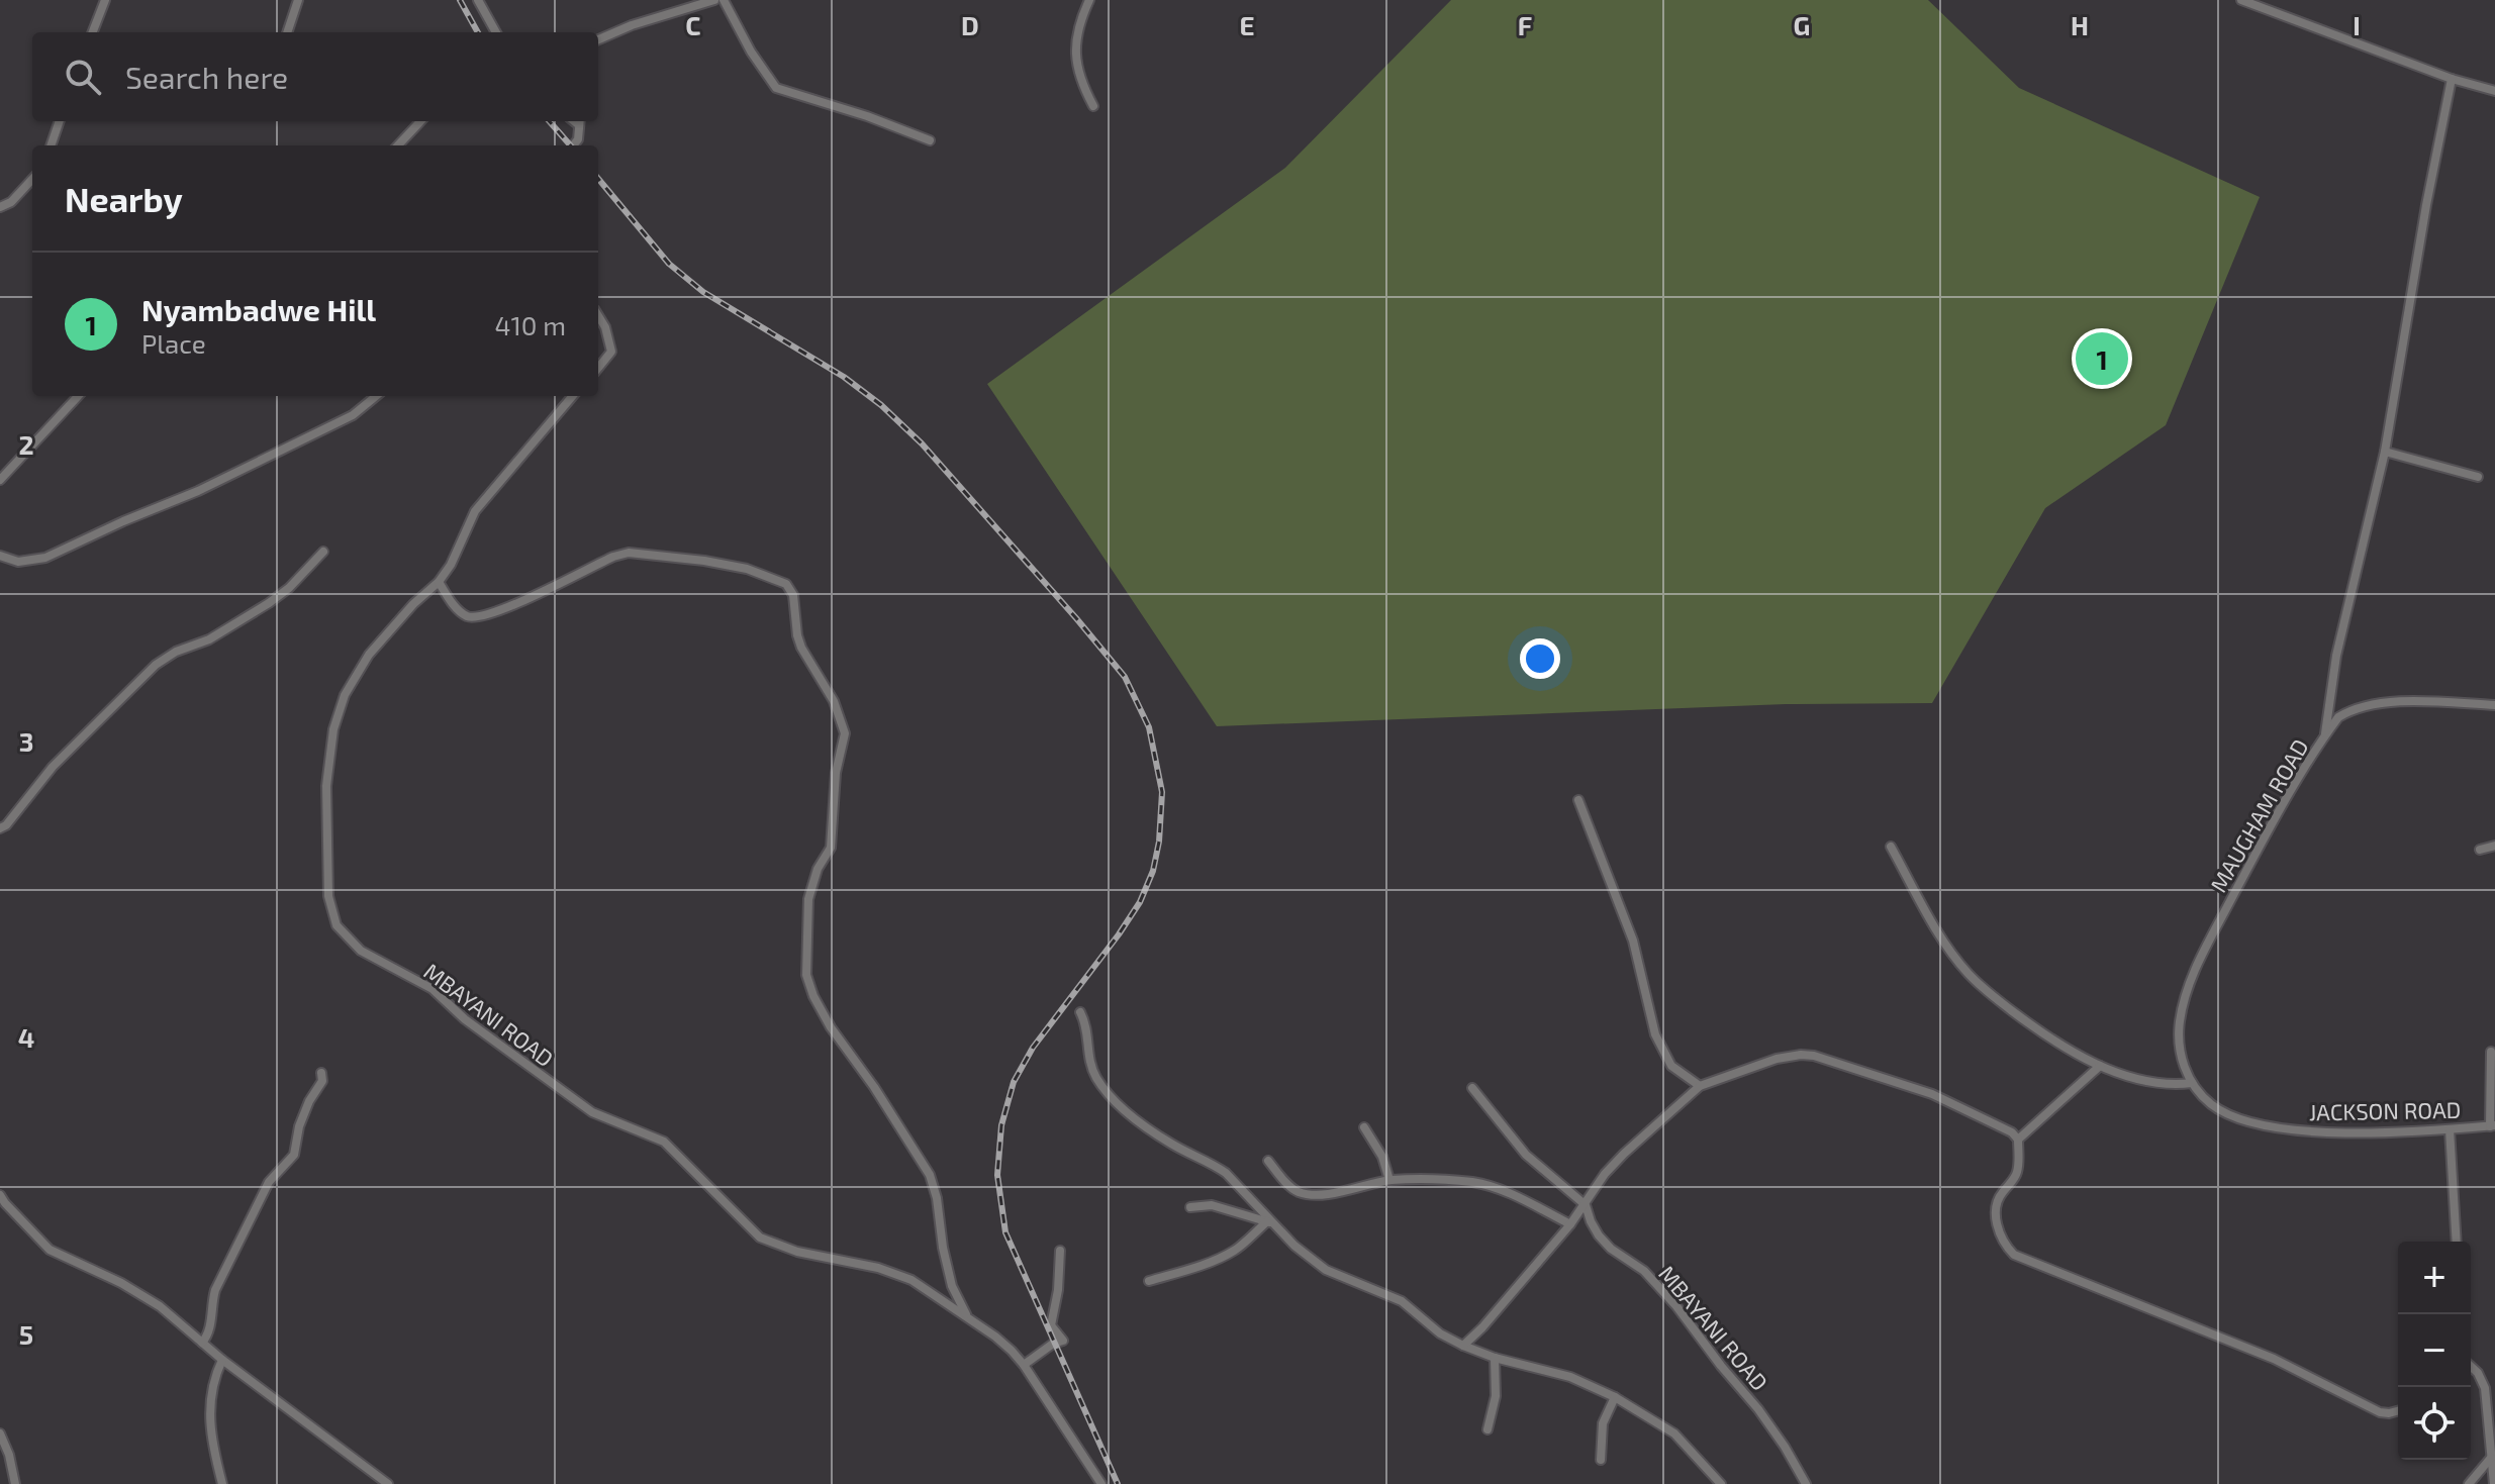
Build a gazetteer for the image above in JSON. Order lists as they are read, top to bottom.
{
  "streets": {
    "street": ["MAUGHAM ROAD", "MBAYANI ROAD", "JACKSON ROAD"]
  },
  "crossings": [
    ["MAUGHAM ROAD", "JACKSON ROAD"]
  ],
  "page": {
    "search": "Search here",
    "heading": "Nearby",
    "list": [
      {
        "mark": "1",
        "name": "Nyambadwe Hill",
        "note": "Place",
        "value": "410 m"
      }
    ],
    "pins": "1",
    "map_buttons": ["+", "−"]
  },
  "grid": {
    "columns": [
      "C",
      "D",
      "E",
      "F",
      "G",
      "H",
      "I"
    ],
    "rows": [
      "2",
      "3",
      "4",
      "5"
    ]
  }
}
